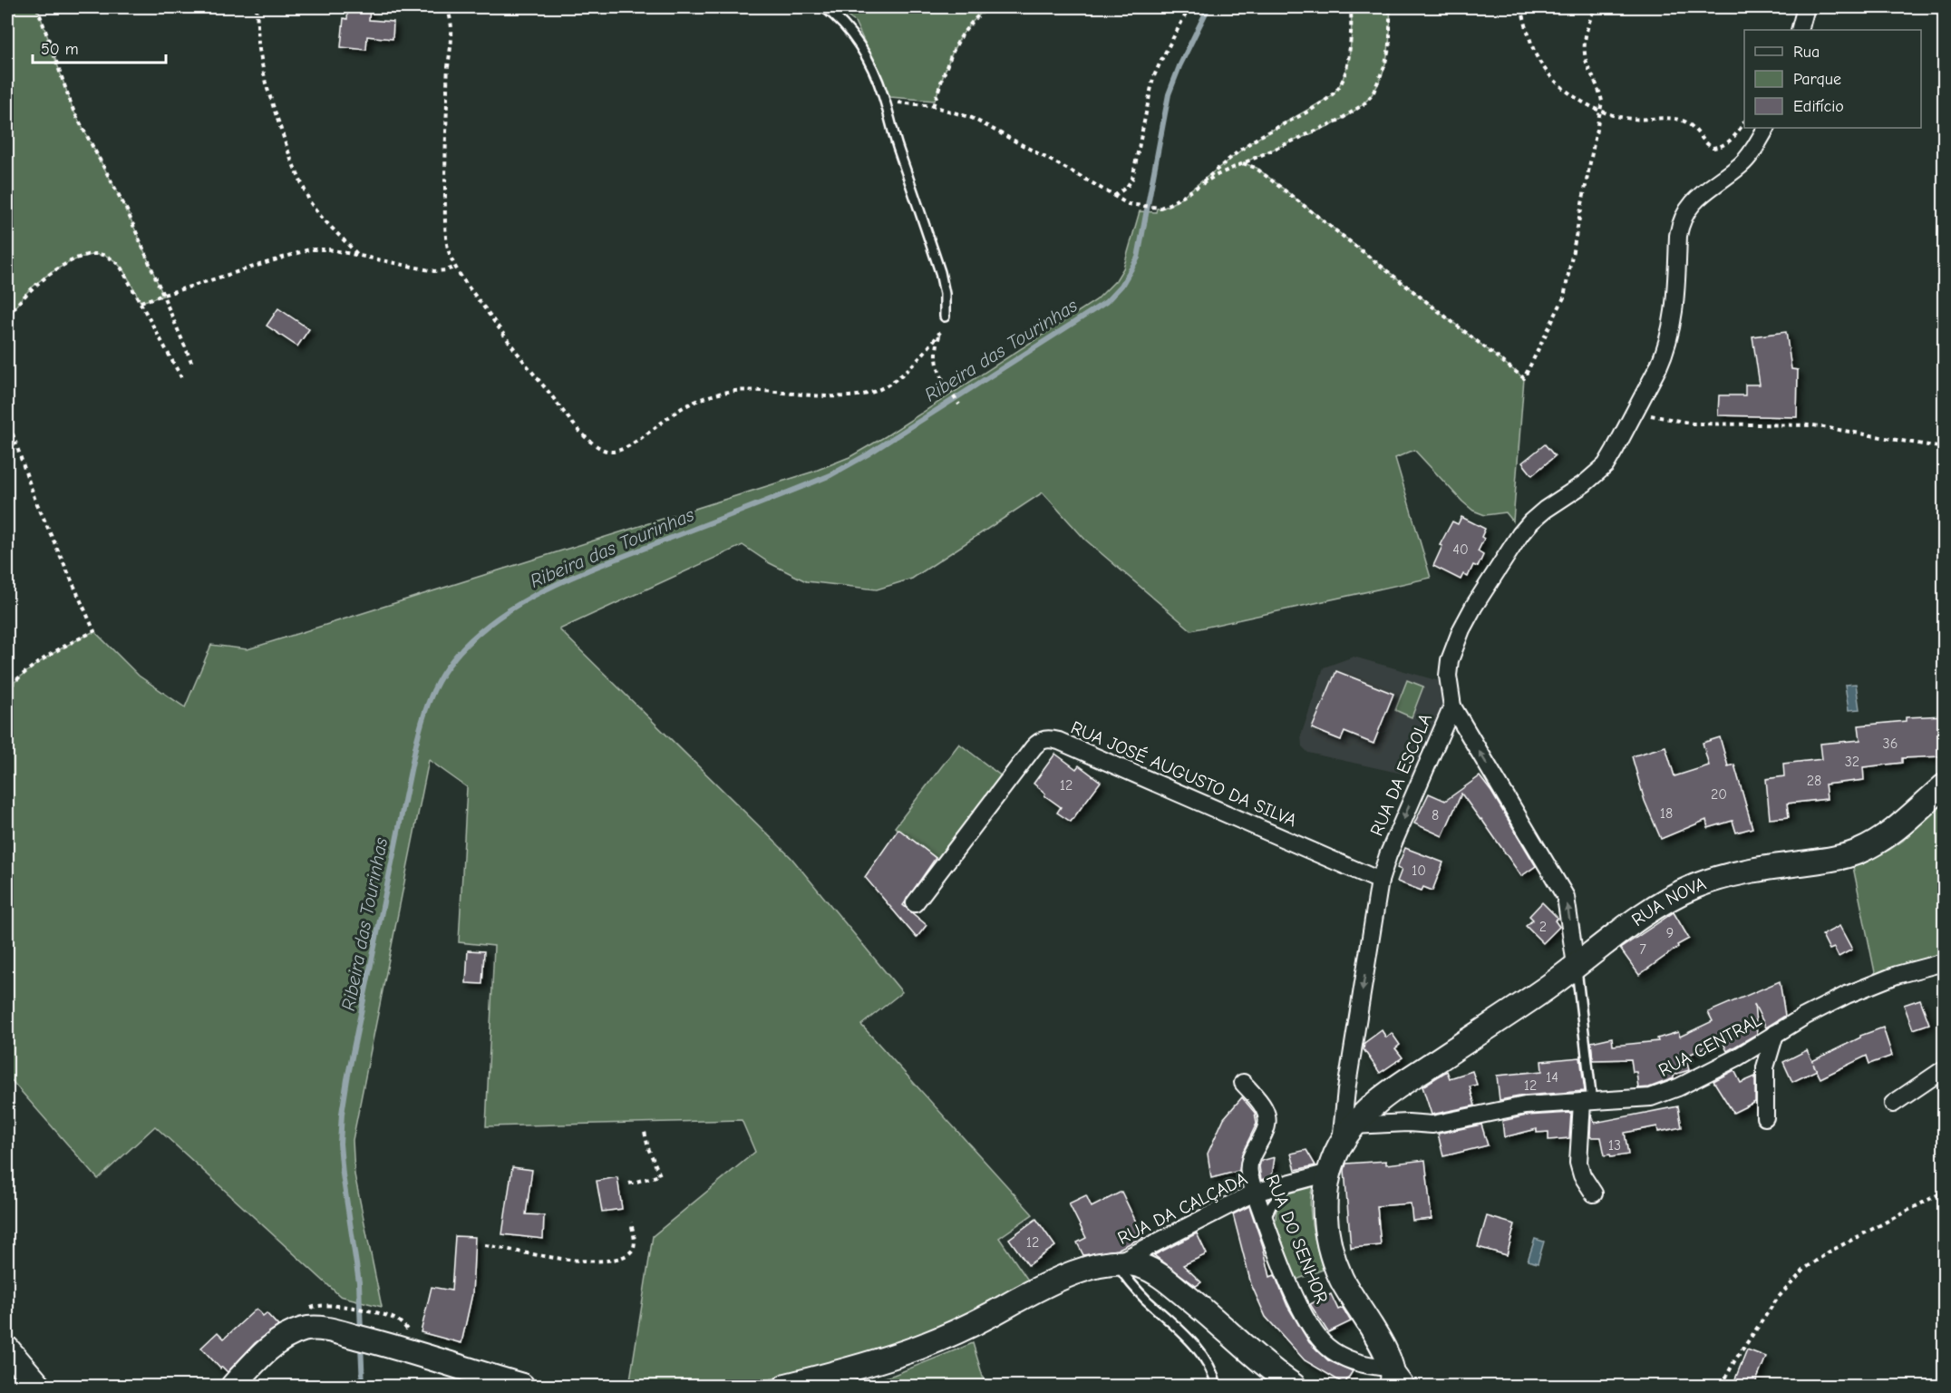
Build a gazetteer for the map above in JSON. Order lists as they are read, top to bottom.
{
  "streets": {
    "street": [
      "RUA JOSÉ AUGUSTO DA SILVA",
      "RUA DA ESCOLA",
      "RUA NOVA",
      "RUA CENTRAL",
      "RUA DA CALÇADA",
      "RUA DO SENHOR"
    ]
  },
  "crossings": [
    ["RUA JOSÉ AUGUSTO DA SILVA", "RUA DA ESCOLA"],
    ["RUA DA ESCOLA", "RUA NOVA"],
    ["RUA DA ESCOLA", "RUA CENTRAL"],
    ["RUA NOVA", "RUA CENTRAL"],
    ["RUA DA CALÇADA", "RUA DO SENHOR"]
  ],
  "water": ["Ribeira das Tourinhas"],
  "house_numbers": [
    "40",
    "36",
    "32",
    "28",
    "12",
    "20",
    "18",
    "8",
    "10",
    "2",
    "9",
    "7",
    "14",
    "12",
    "13",
    "12"
  ],
  "legend": ["Rua", "Parque", "Edifício"],
  "scale_bar": "50 m"
}
